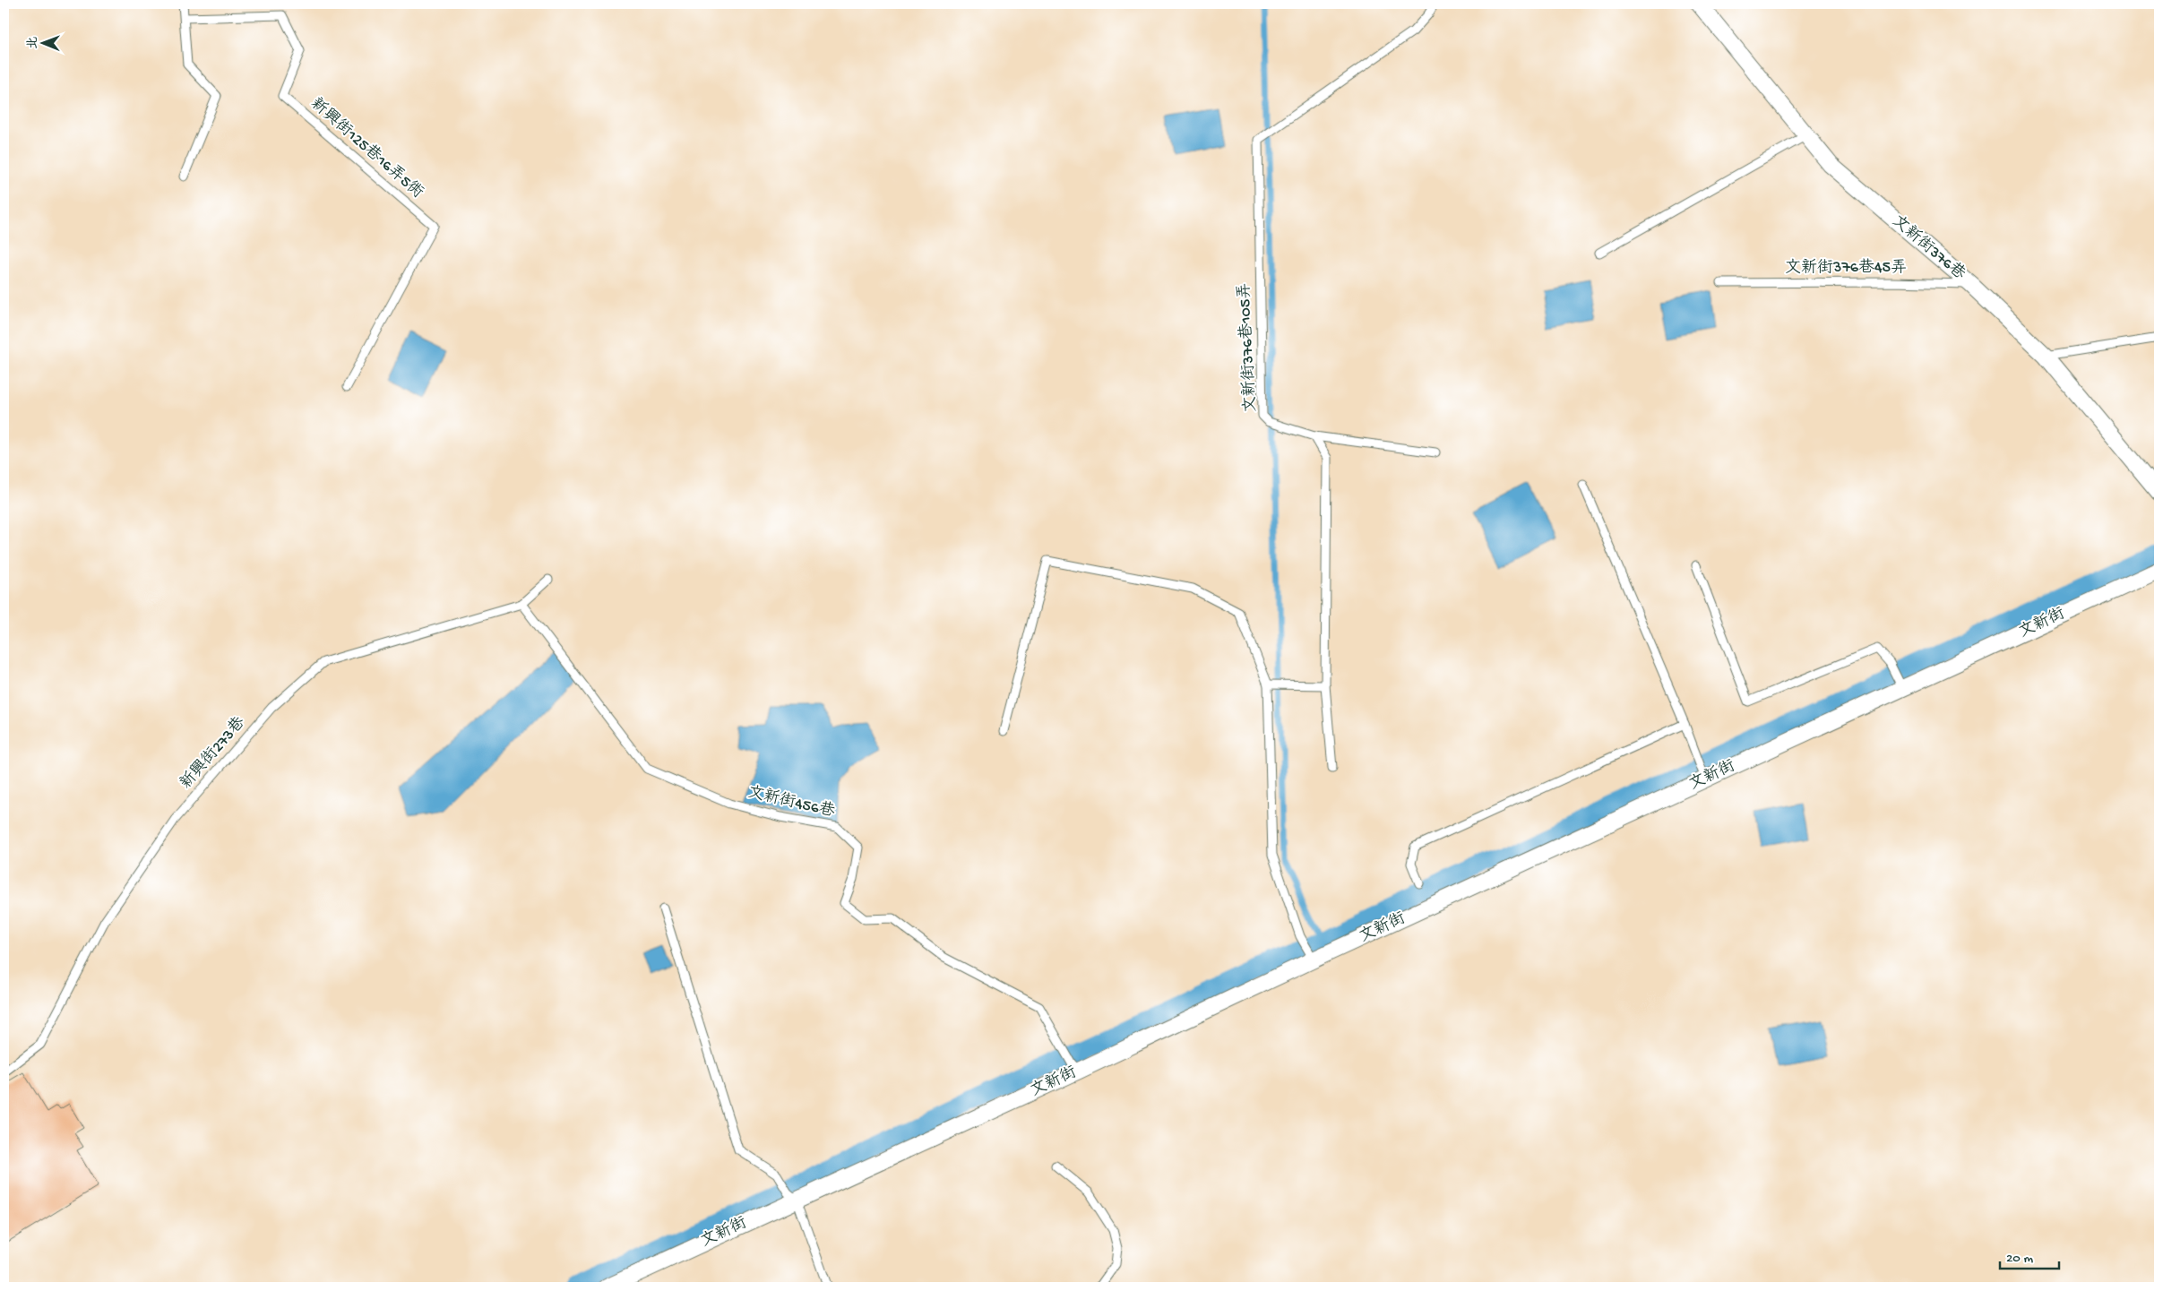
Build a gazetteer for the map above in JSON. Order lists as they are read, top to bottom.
{
  "streets": {
    "street": ["文新街376巷", "文新街"],
    "lane": [
      "新興街125巷16弄5衖",
      "文新街376巷45弄",
      "文新街376巷105弄",
      "新興街273巷",
      "文新街456巷"
    ]
  },
  "crossings": [
    ["文新街376巷", "文新街376巷45弄"],
    ["文新街", "文新街456巷"],
    ["新興街273巷", "文新街456巷"]
  ],
  "scale_bar": "20 m",
  "north": "left"
}
